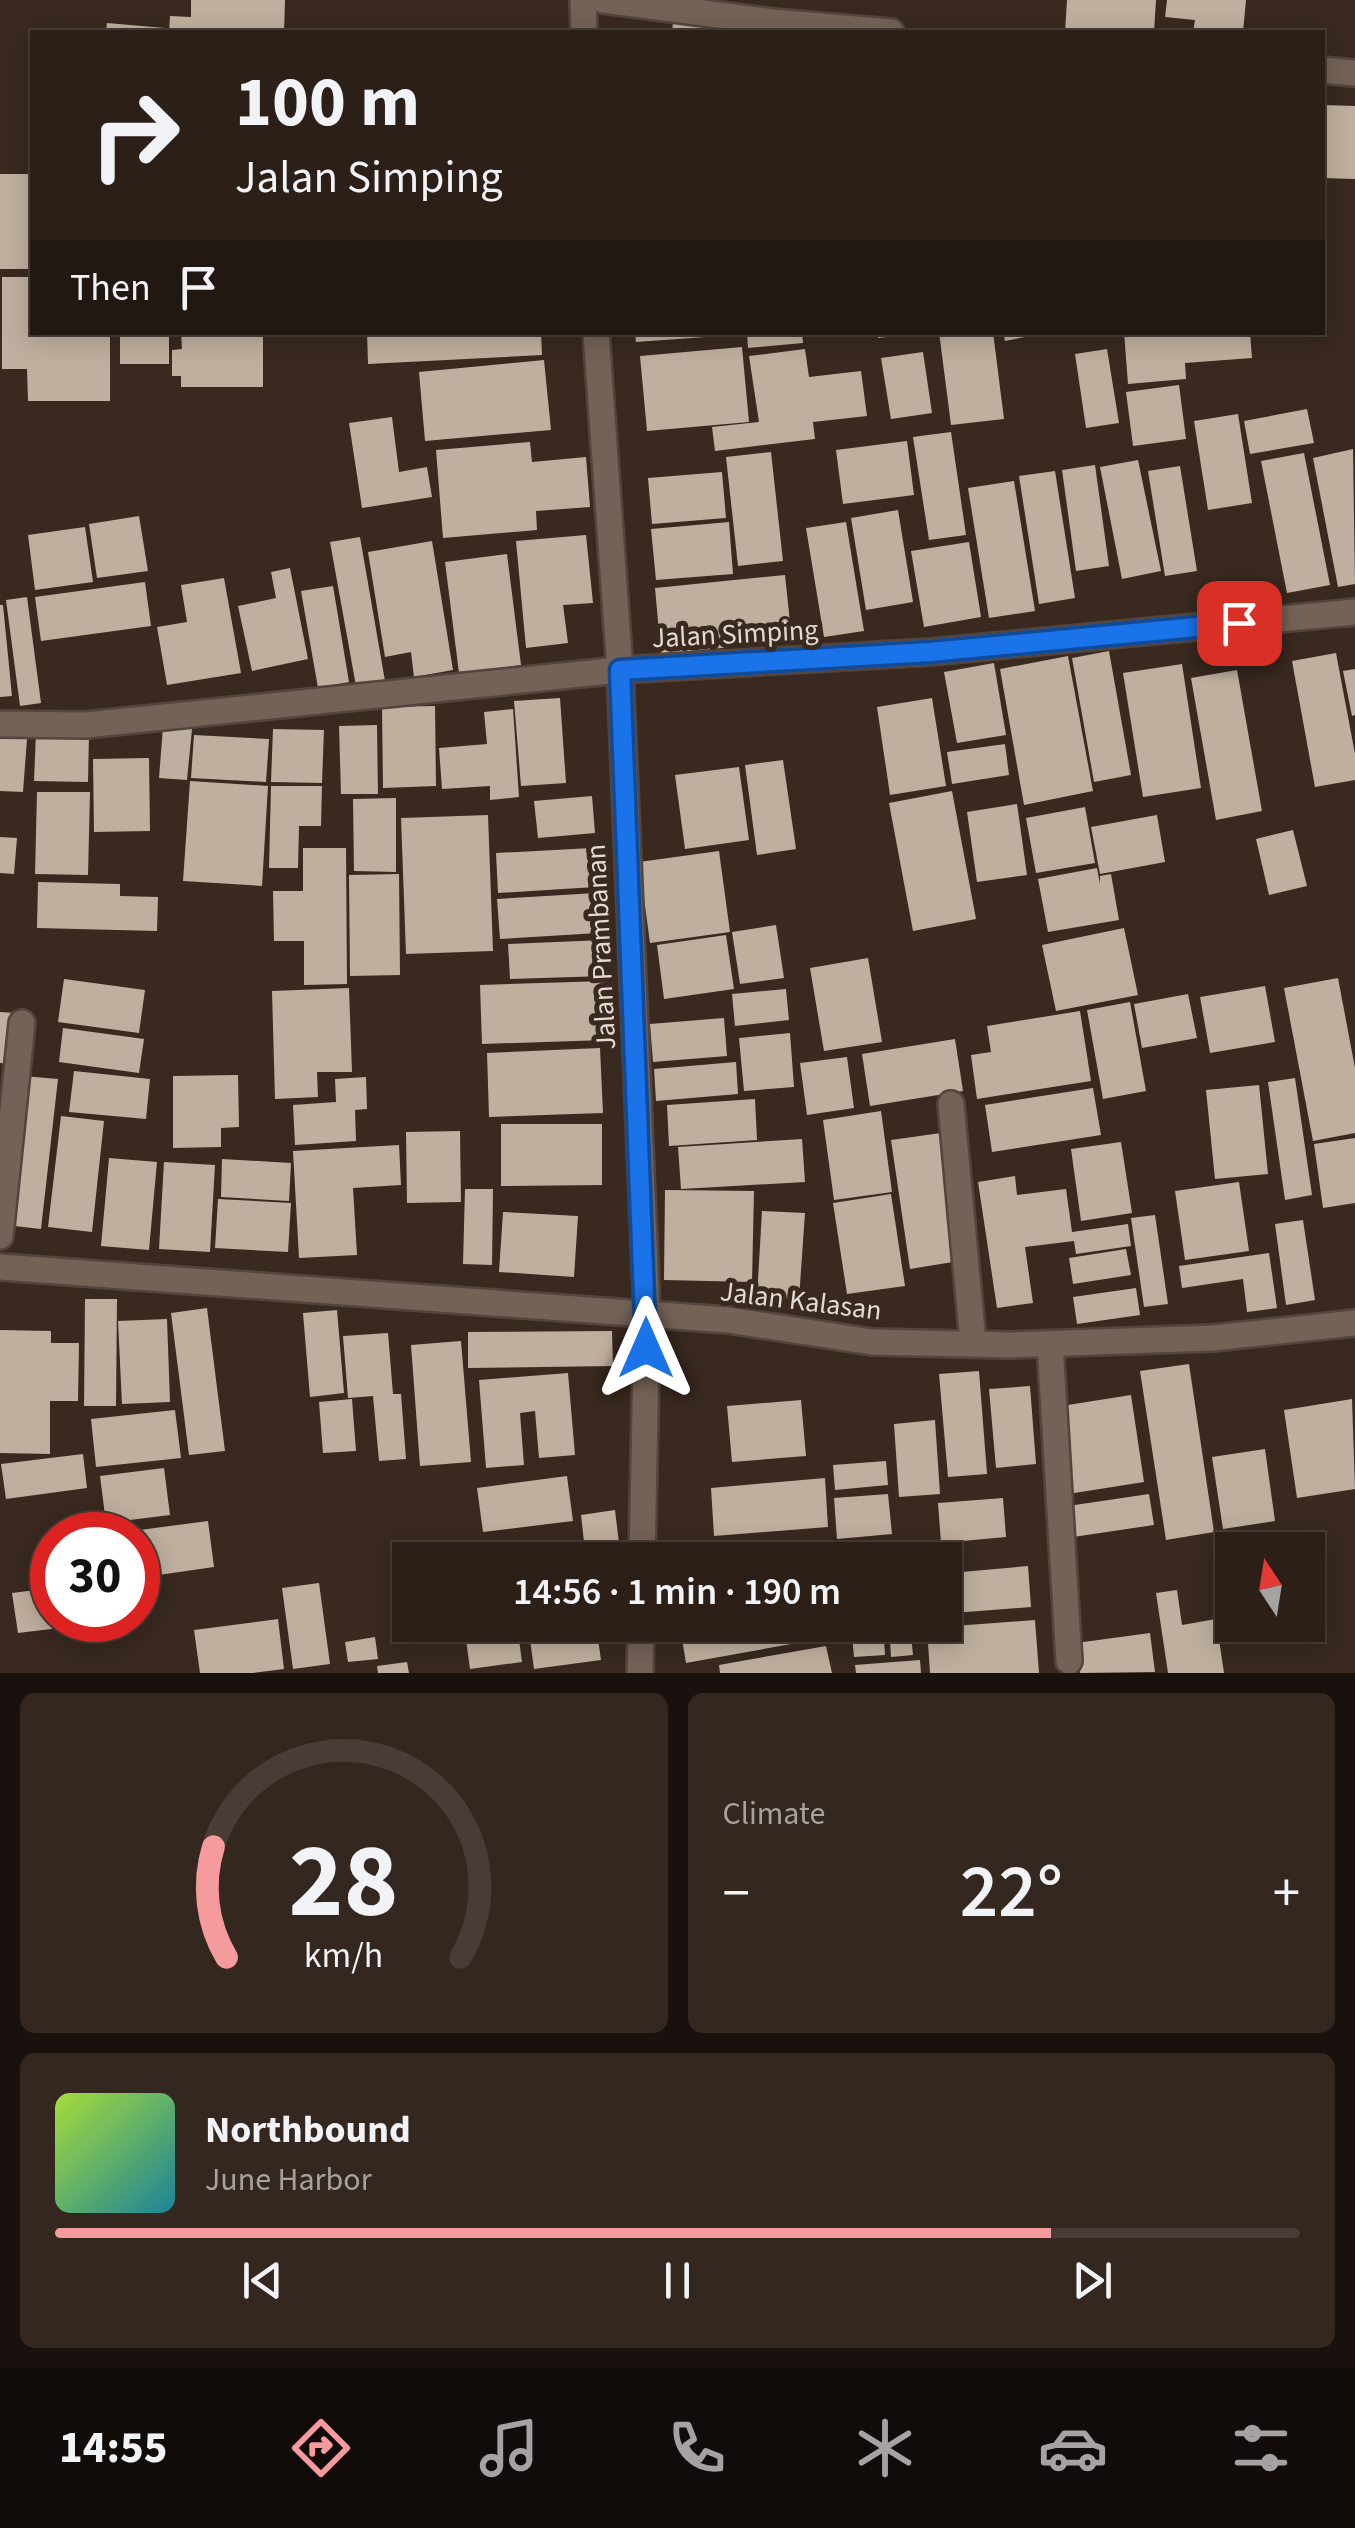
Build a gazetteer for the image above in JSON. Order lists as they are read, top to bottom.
{
  "streets": {
    "street": ["Jalan Simping", "Jalan Prambanan", "Jalan Kalasan"]
  },
  "crossings": [
    ["Jalan Simping", "Jalan Prambanan"],
    ["Jalan Prambanan", "Jalan Kalasan"]
  ],
  "north": "top",
  "page": {
    "turn": ["100 m", "Jalan Simping"],
    "then": "Then",
    "limit": "30",
    "trip": "14:56 · 1 min · 190 m",
    "tile": "Climate",
    "heat": ["−", "22°", "+"],
    "song": ["Northbound", "June Harbor"],
    "tabs": "14:55",
    "gauge": ["28", "km/h"]
  }
}
